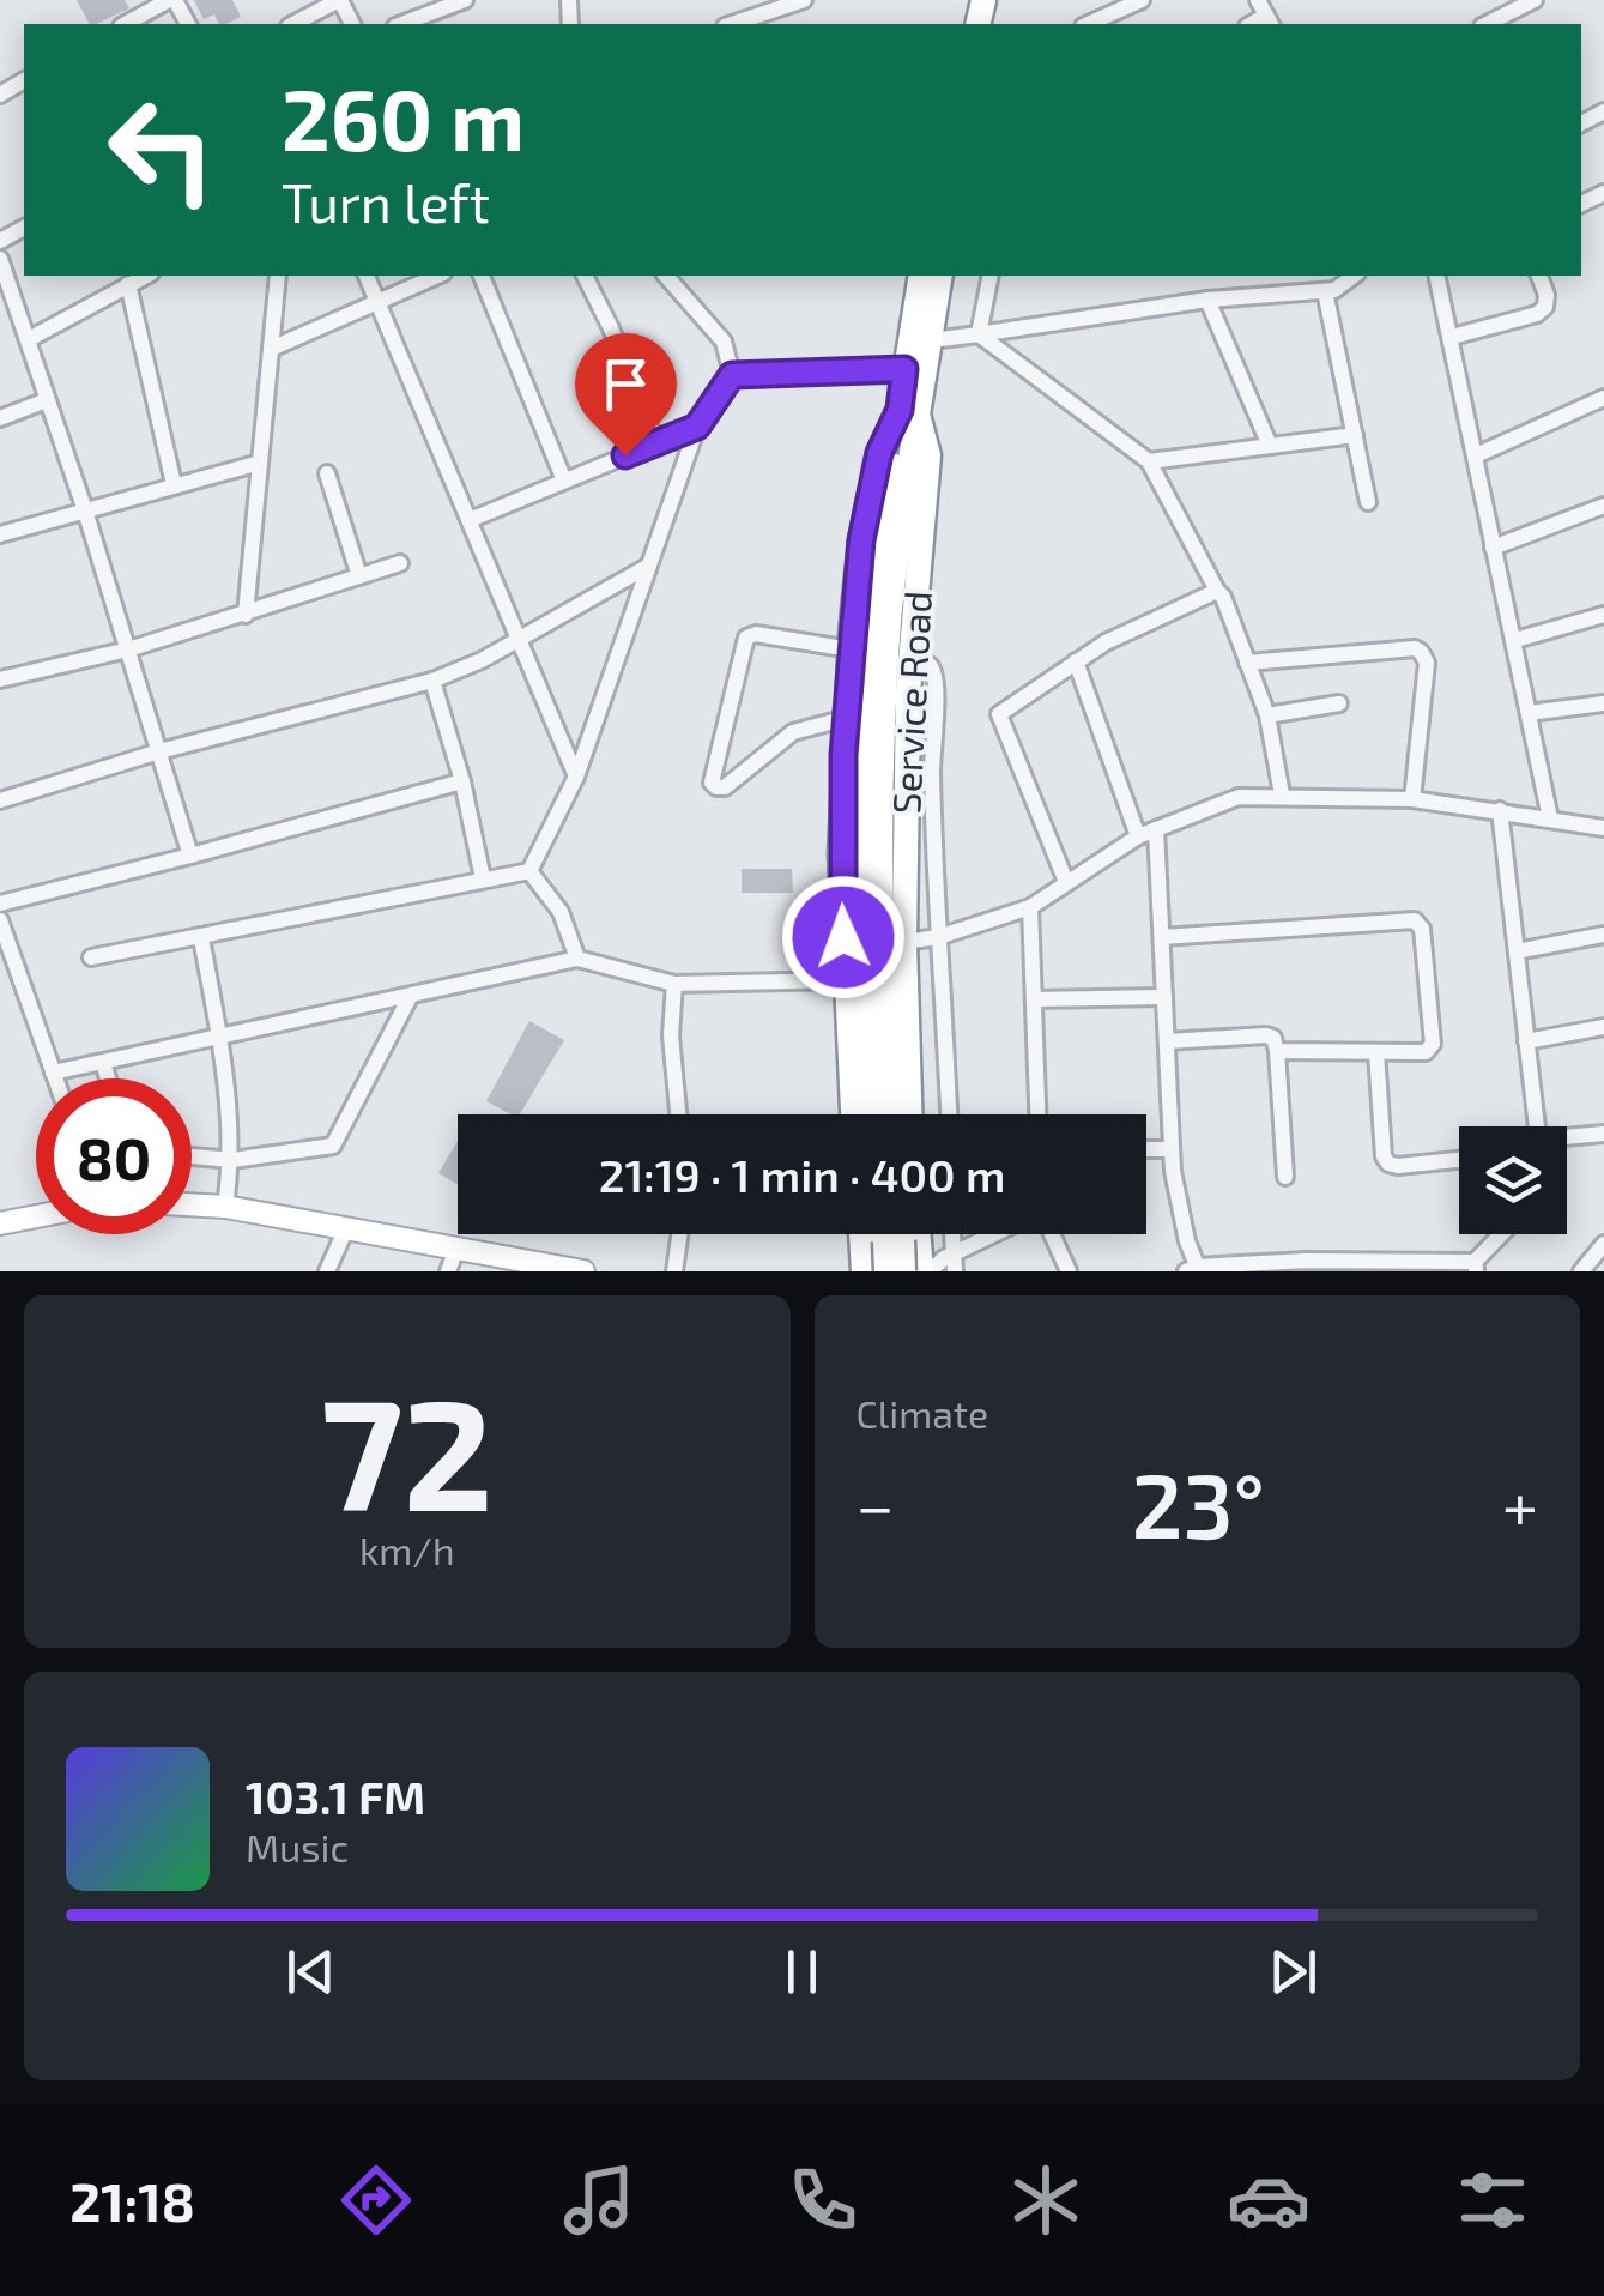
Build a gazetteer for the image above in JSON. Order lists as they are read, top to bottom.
{
  "streets": {
    "highway": ["Service Road"]
  },
  "page": {
    "turn": ["260 m", "Turn left"],
    "limit": "80",
    "trip": "21:19 · 1 min · 400 m",
    "tile": [
      ["72", "km/h"],
      "Climate"
    ],
    "heat": ["−", "23°", "+"],
    "song": ["103.1 FM", "Music"],
    "tabs": "21:18"
  }
}
